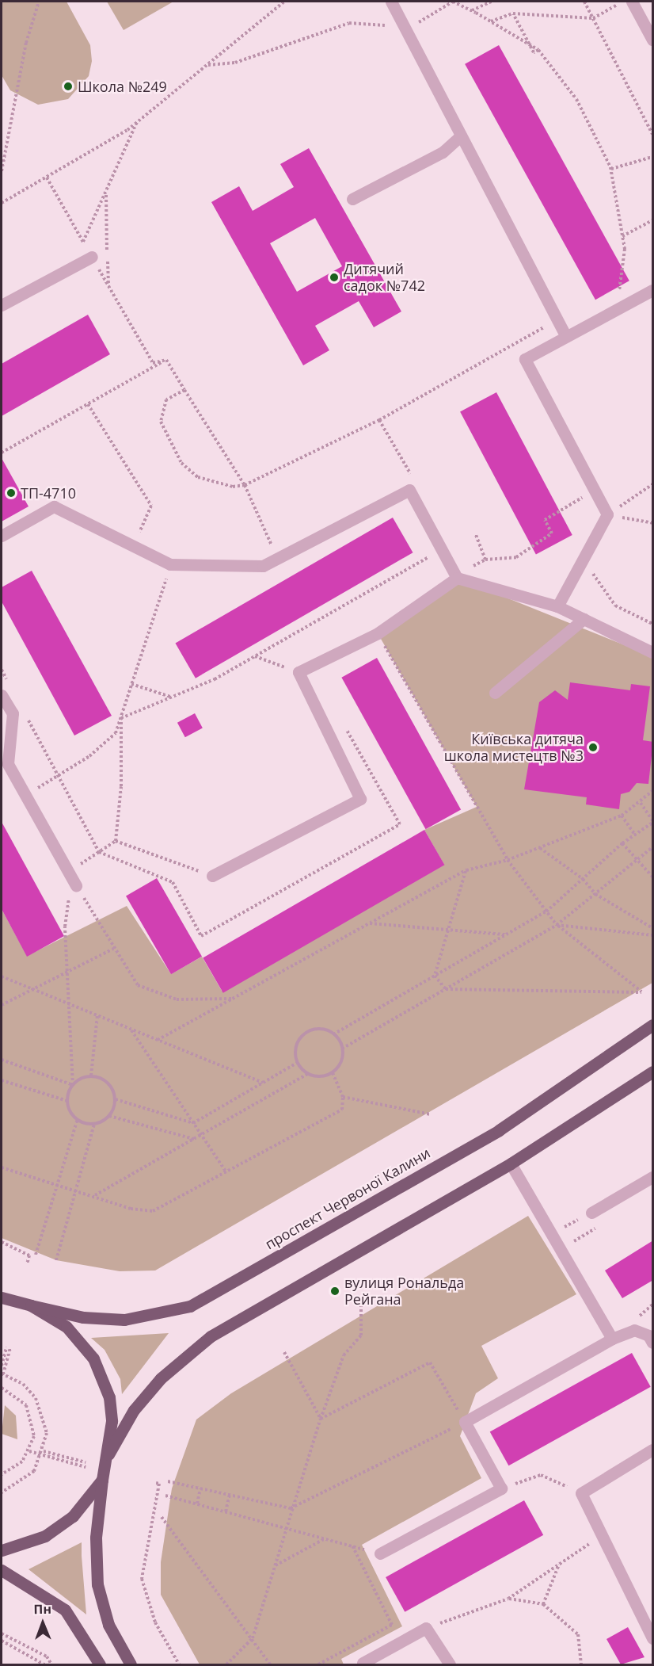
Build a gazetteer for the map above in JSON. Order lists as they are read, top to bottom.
{
  "streets": {
    "main road": ["проспект Червоної Калини"]
  },
  "places": [
    "Школа №249",
    "Дитячий садок №742",
    "ТП-4710",
    "Київська дитяча школа мистецтв №3",
    "вулиця Рональда Рейгана"
  ],
  "north": "top"
}
